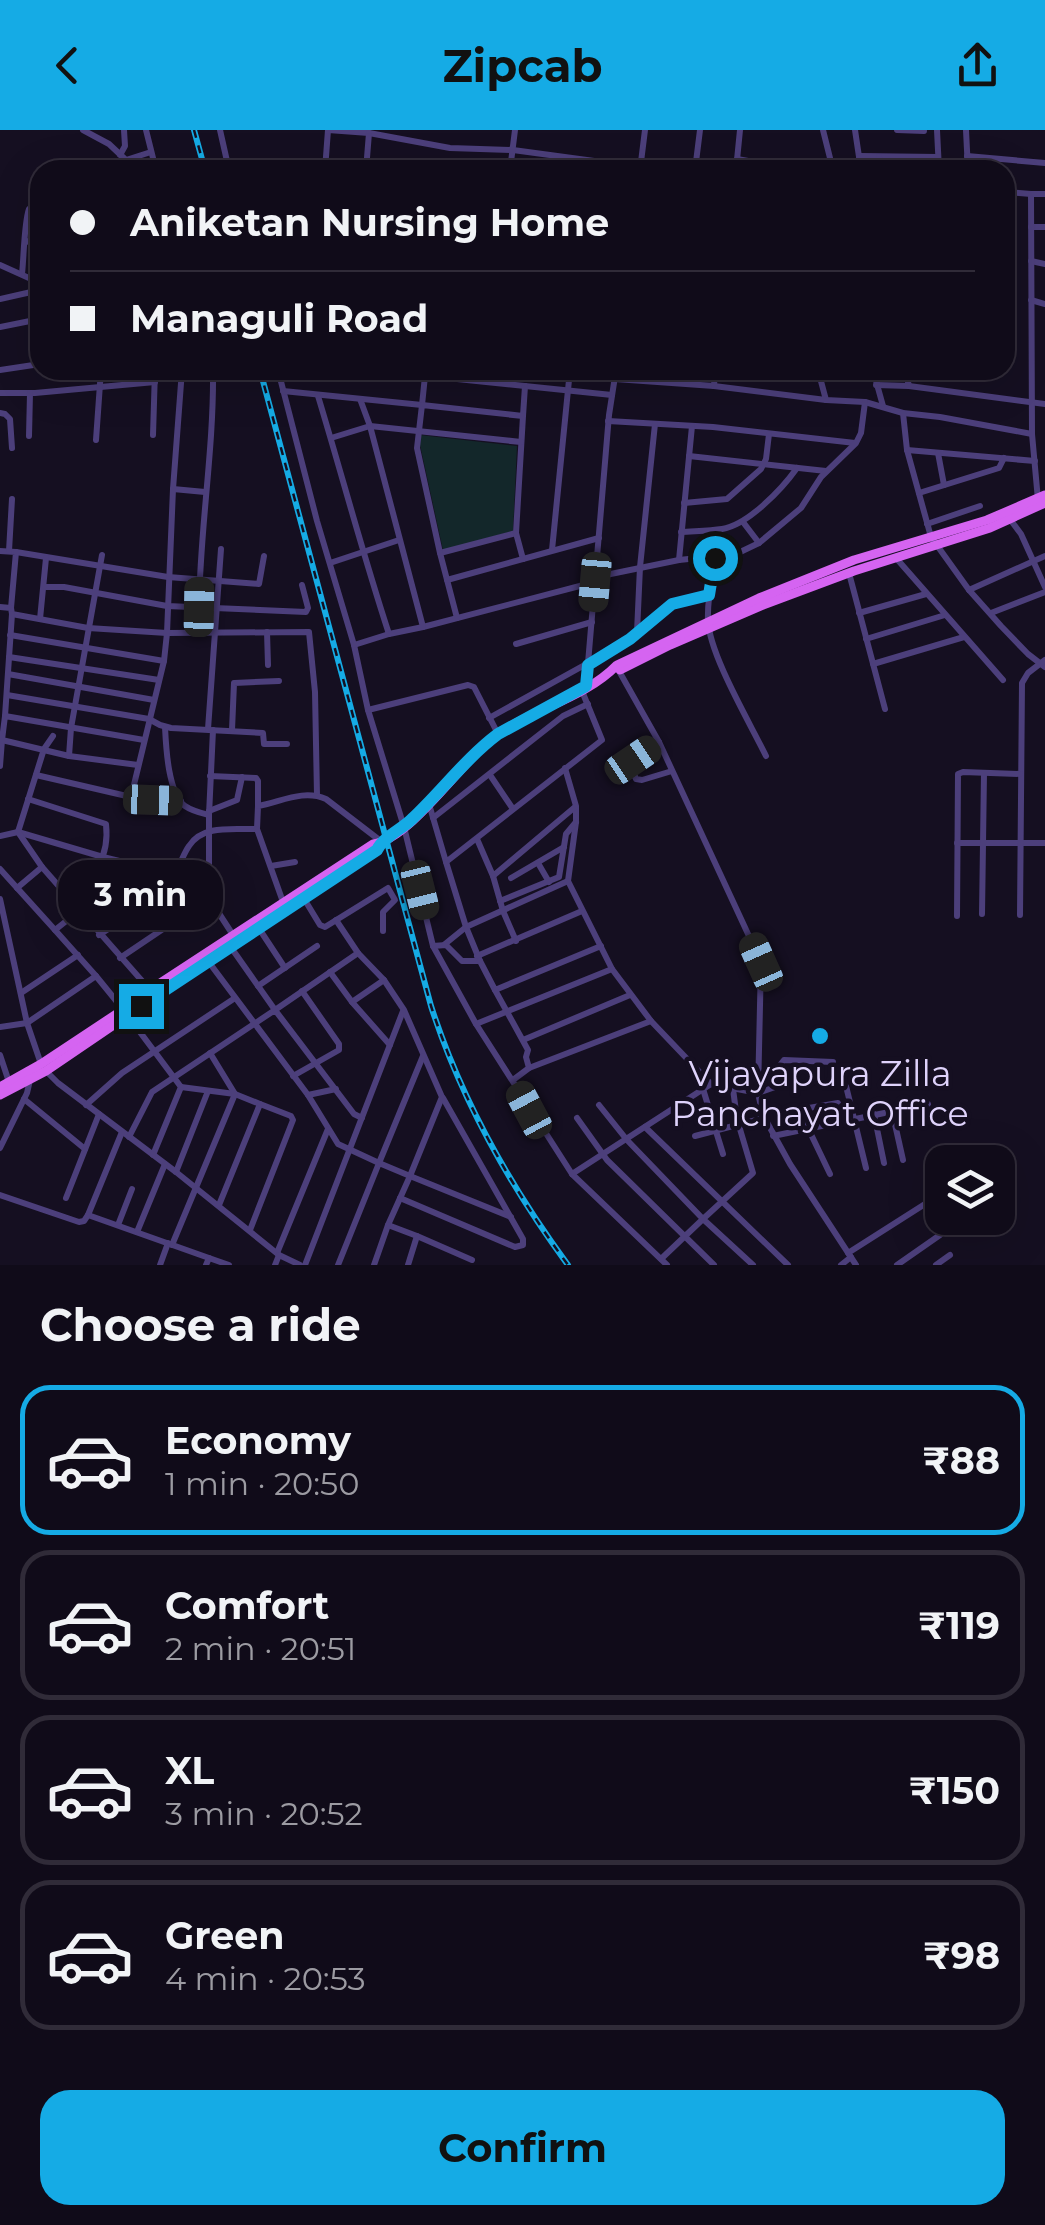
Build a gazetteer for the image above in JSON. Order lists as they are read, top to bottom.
{
  "places": ["Vijayapura Zilla Panchayat Office"],
  "page": {
    "header": "Zipcab",
    "banner": ["Aniketan Nursing Home", "Managuli Road"],
    "bubble": "3 min",
    "heading": "Choose a ride",
    "list": [
      {
        "name": "Economy",
        "note": "1 min · 20:50",
        "value": "₹88"
      },
      {
        "name": "Comfort",
        "note": "2 min · 20:51",
        "value": "₹119"
      },
      {
        "name": "XL",
        "note": "3 min · 20:52",
        "value": "₹150"
      },
      {
        "name": "Green",
        "note": "4 min · 20:53",
        "value": "₹98"
      }
    ],
    "buttons": "Confirm"
  }
}
